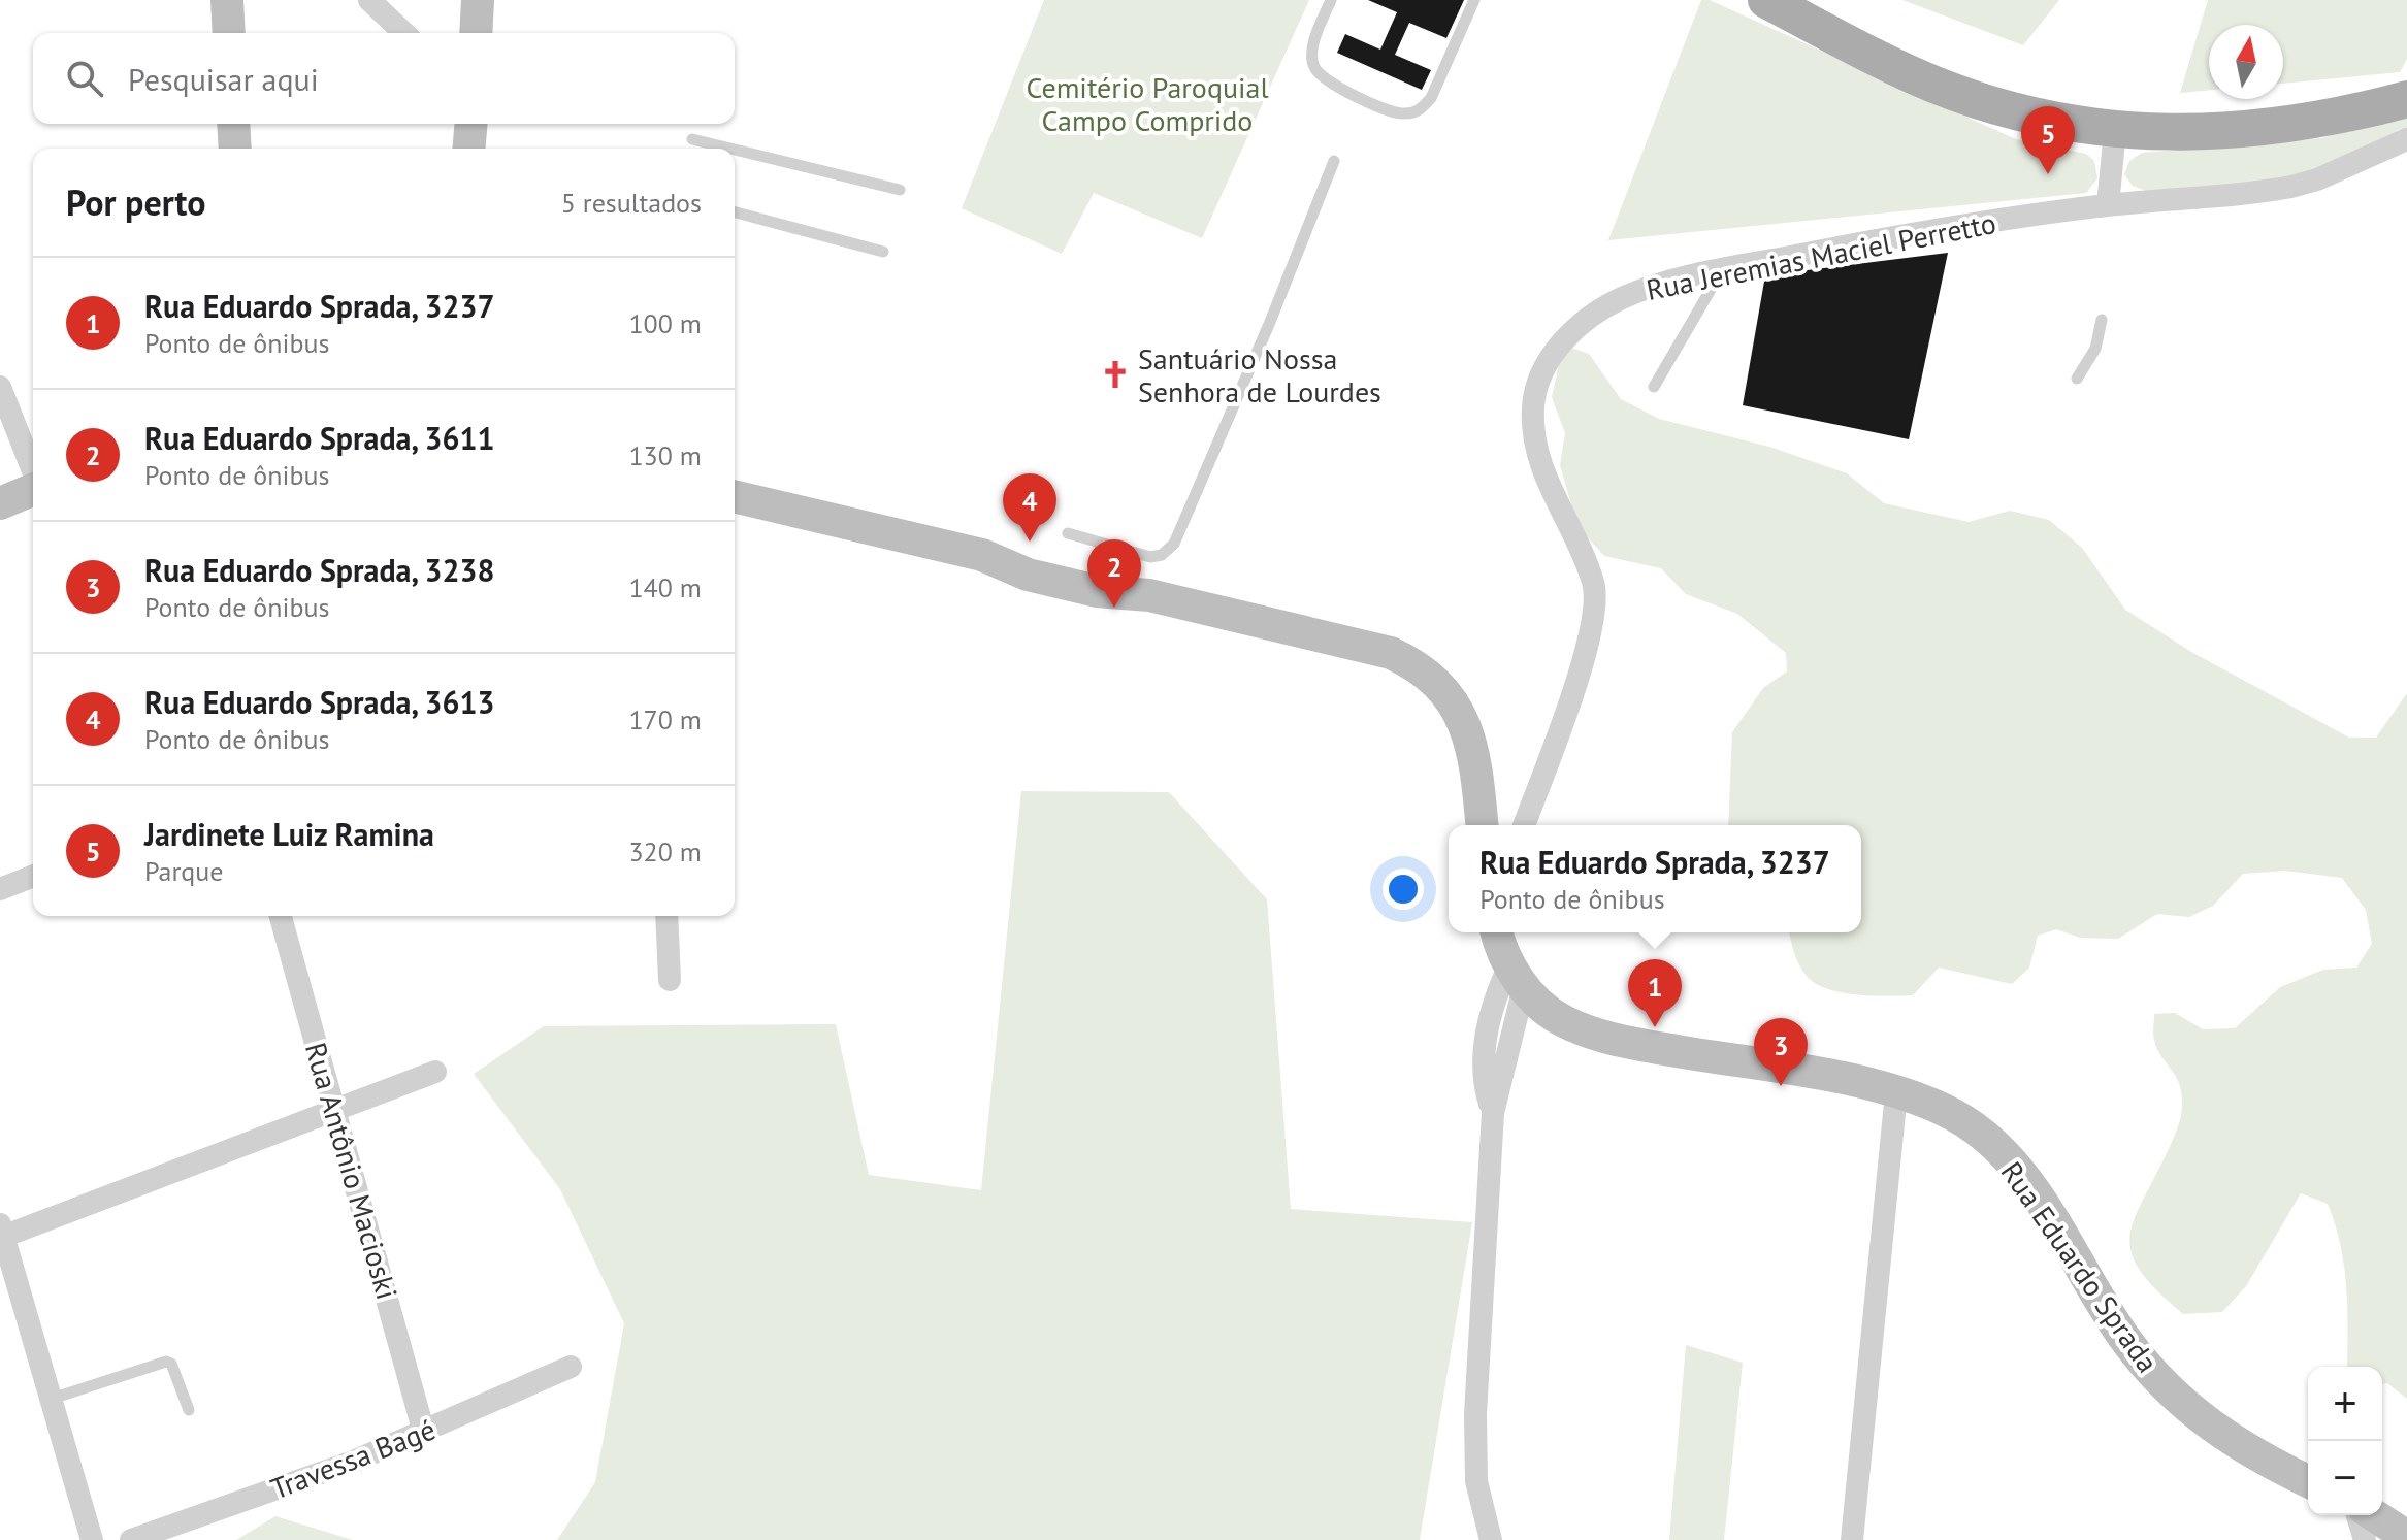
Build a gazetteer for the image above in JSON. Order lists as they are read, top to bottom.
{
  "streets": {
    "main road": ["Rua Eduardo Sprada"],
    "street": ["Rua Jeremias Maciel Perretto", "Rua Antônio Macioski", "Travessa Bagé"]
  },
  "crossings": [
    ["Rua Antônio Macioski", "Travessa Bagé"]
  ],
  "parks": ["Cemitério Paroquial Campo Comprido"],
  "places": {
    "church": ["Santuário Nossa Senhora de Lourdes"]
  },
  "north": "top",
  "page": {
    "search": "Pesquisar aqui",
    "pins": [
      "5",
      "4",
      "2",
      "1",
      "3"
    ],
    "heading": ["Por perto", "5 resultados"],
    "list": [
      {
        "mark": "1",
        "name": "Rua Eduardo Sprada, 3237",
        "note": "Ponto de ônibus",
        "value": "100 m"
      },
      {
        "mark": "2",
        "name": "Rua Eduardo Sprada, 3611",
        "note": "Ponto de ônibus",
        "value": "130 m"
      },
      {
        "mark": "3",
        "name": "Rua Eduardo Sprada, 3238",
        "note": "Ponto de ônibus",
        "value": "140 m"
      },
      {
        "mark": "4",
        "name": "Rua Eduardo Sprada, 3613",
        "note": "Ponto de ônibus",
        "value": "170 m"
      },
      {
        "mark": "5",
        "name": "Jardinete Luiz Ramina",
        "note": "Parque",
        "value": "320 m"
      }
    ],
    "popup": ["Rua Eduardo Sprada, 3237", "Ponto de ônibus"],
    "map_buttons": ["+", "−"]
  }
}
